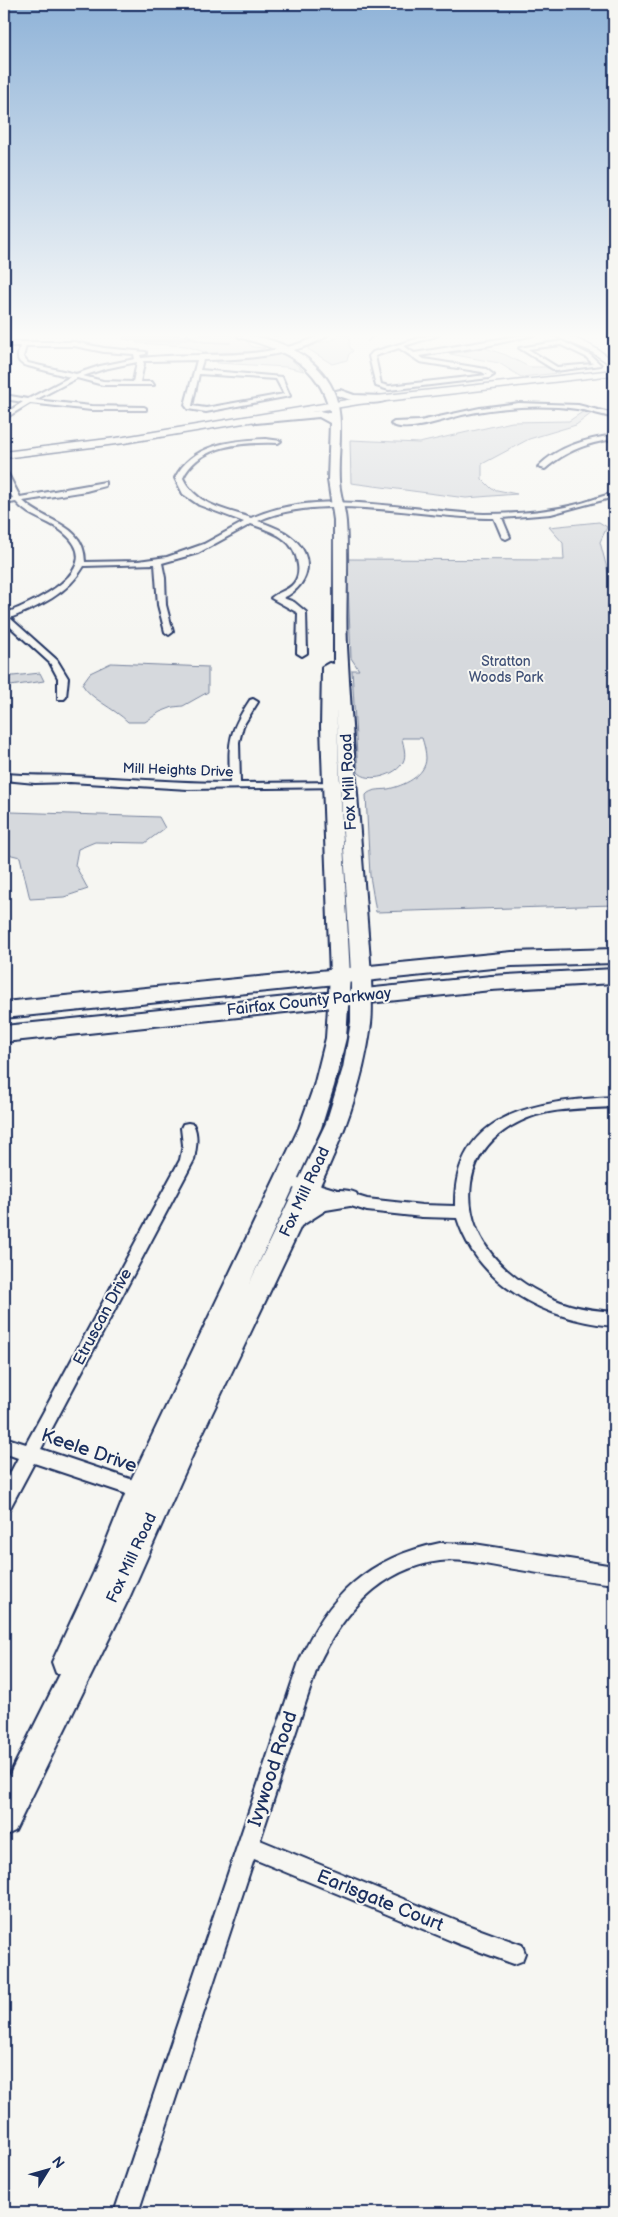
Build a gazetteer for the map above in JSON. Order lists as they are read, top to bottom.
{
  "streets": {
    "highway": ["Fairfax County Parkway"],
    "main road": ["Fox Mill Road"],
    "street": [
      "Mill Heights Drive",
      "Etruscan Drive",
      "Keele Drive",
      "Ivywood Road",
      "Earlsgate Court"
    ]
  },
  "crossings": [
    ["Mill Heights Drive", "Fox Mill Road"],
    ["Fox Mill Road", "Fairfax County Parkway"],
    ["Fox Mill Road", "Keele Drive"],
    ["Etruscan Drive", "Keele Drive"],
    ["Ivywood Road", "Earlsgate Court"]
  ],
  "parks": ["Stratton Woods Park"],
  "north": "top right"
}
